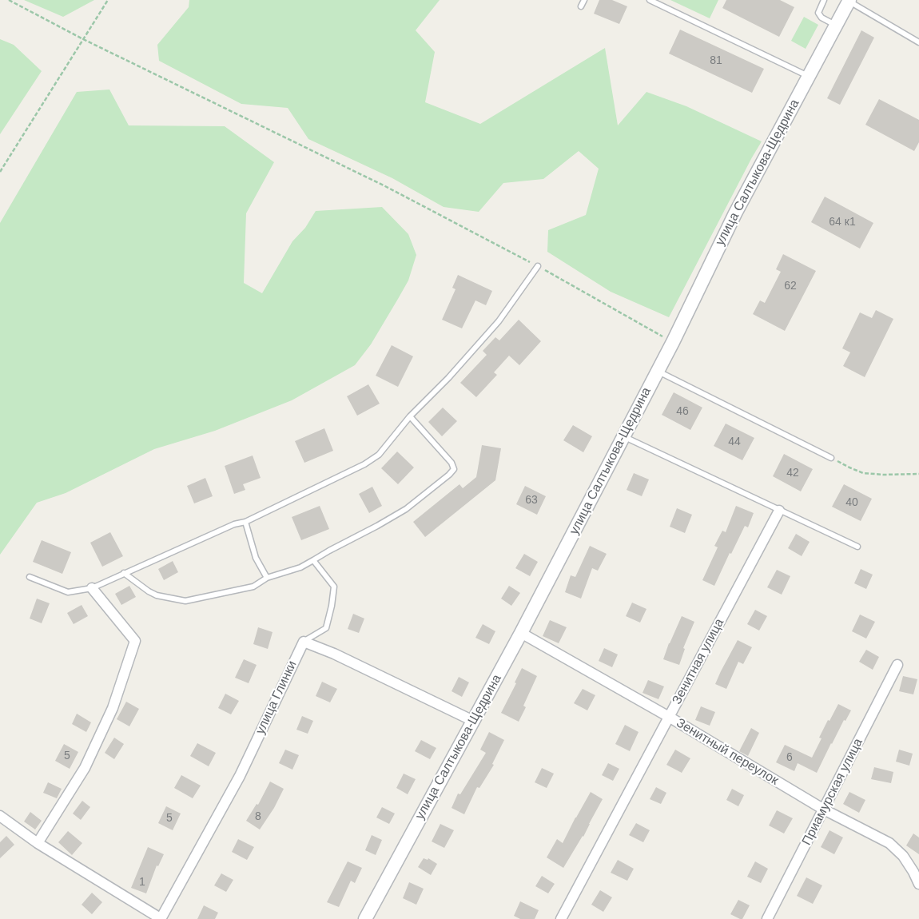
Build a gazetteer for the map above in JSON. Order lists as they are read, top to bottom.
{
  "streets": {
    "street": [
      "улица Салтыкова-Щедрина",
      "Зенитная улица",
      "улица Глинки",
      "Зенитный переулок",
      "Приамурская улица"
    ]
  },
  "crossings": [
    ["улица Салтыкова-Щедрина", "Зенитный переулок"],
    ["Зенитная улица", "Зенитный переулок"],
    ["Зенитный переулок", "Приамурская улица"]
  ],
  "house_numbers": [
    "81",
    "64 к1",
    "62",
    "46",
    "44",
    "42",
    "63",
    "40",
    "5",
    "6",
    "8",
    "5",
    "1"
  ]
}
